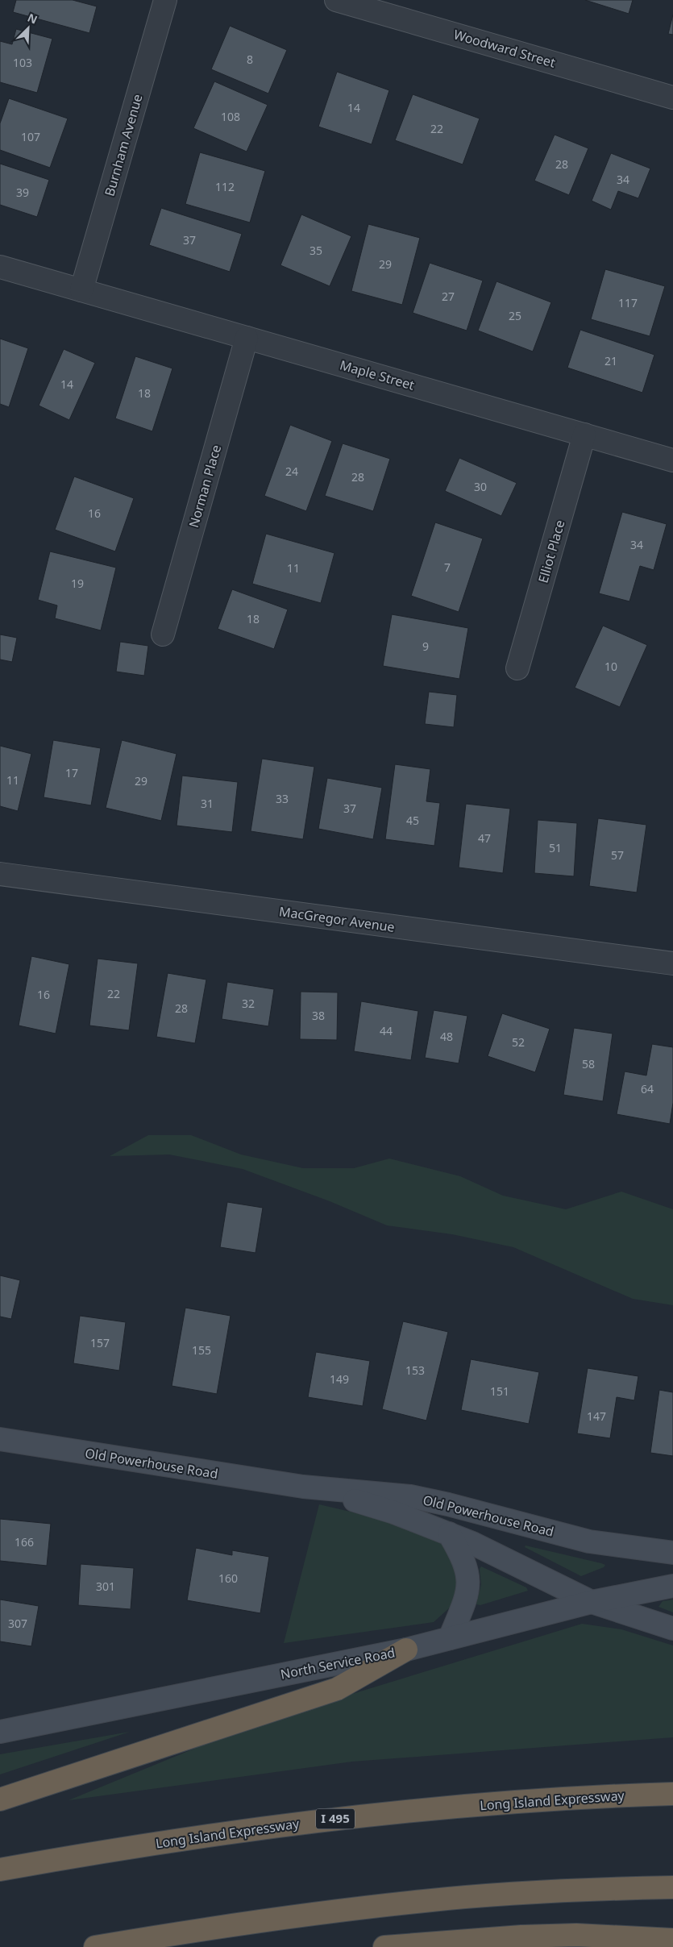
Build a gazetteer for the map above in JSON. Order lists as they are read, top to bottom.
{
  "streets": {
    "highway": ["Long Island Expressway", "I 495"],
    "street": [
      "Woodward Street",
      "Burnham Avenue",
      "Maple Street",
      "Norman Place",
      "Elliot Place",
      "MacGregor Avenue",
      "Old Powerhouse Road",
      "North Service Road"
    ]
  },
  "crossings": [
    ["Burnham Avenue", "Maple Street"],
    ["Maple Street", "Norman Place"],
    ["Maple Street", "Elliot Place"],
    ["Old Powerhouse Road", "North Service Road"]
  ],
  "house_numbers": [
    "8",
    "103",
    "14",
    "108",
    "22",
    "107",
    "28",
    "34",
    "112",
    "39",
    "37",
    "35",
    "29",
    "27",
    "117",
    "25",
    "21",
    "14",
    "18",
    "24",
    "28",
    "30",
    "16",
    "34",
    "7",
    "11",
    "19",
    "18",
    "9",
    "10",
    "17",
    "11",
    "29",
    "33",
    "31",
    "37",
    "45",
    "47",
    "51",
    "57",
    "22",
    "16",
    "32",
    "28",
    "38",
    "44",
    "48",
    "52",
    "58",
    "64",
    "157",
    "155",
    "153",
    "149",
    "151",
    "147",
    "166",
    "160",
    "301",
    "307"
  ],
  "north": "top right"
}
